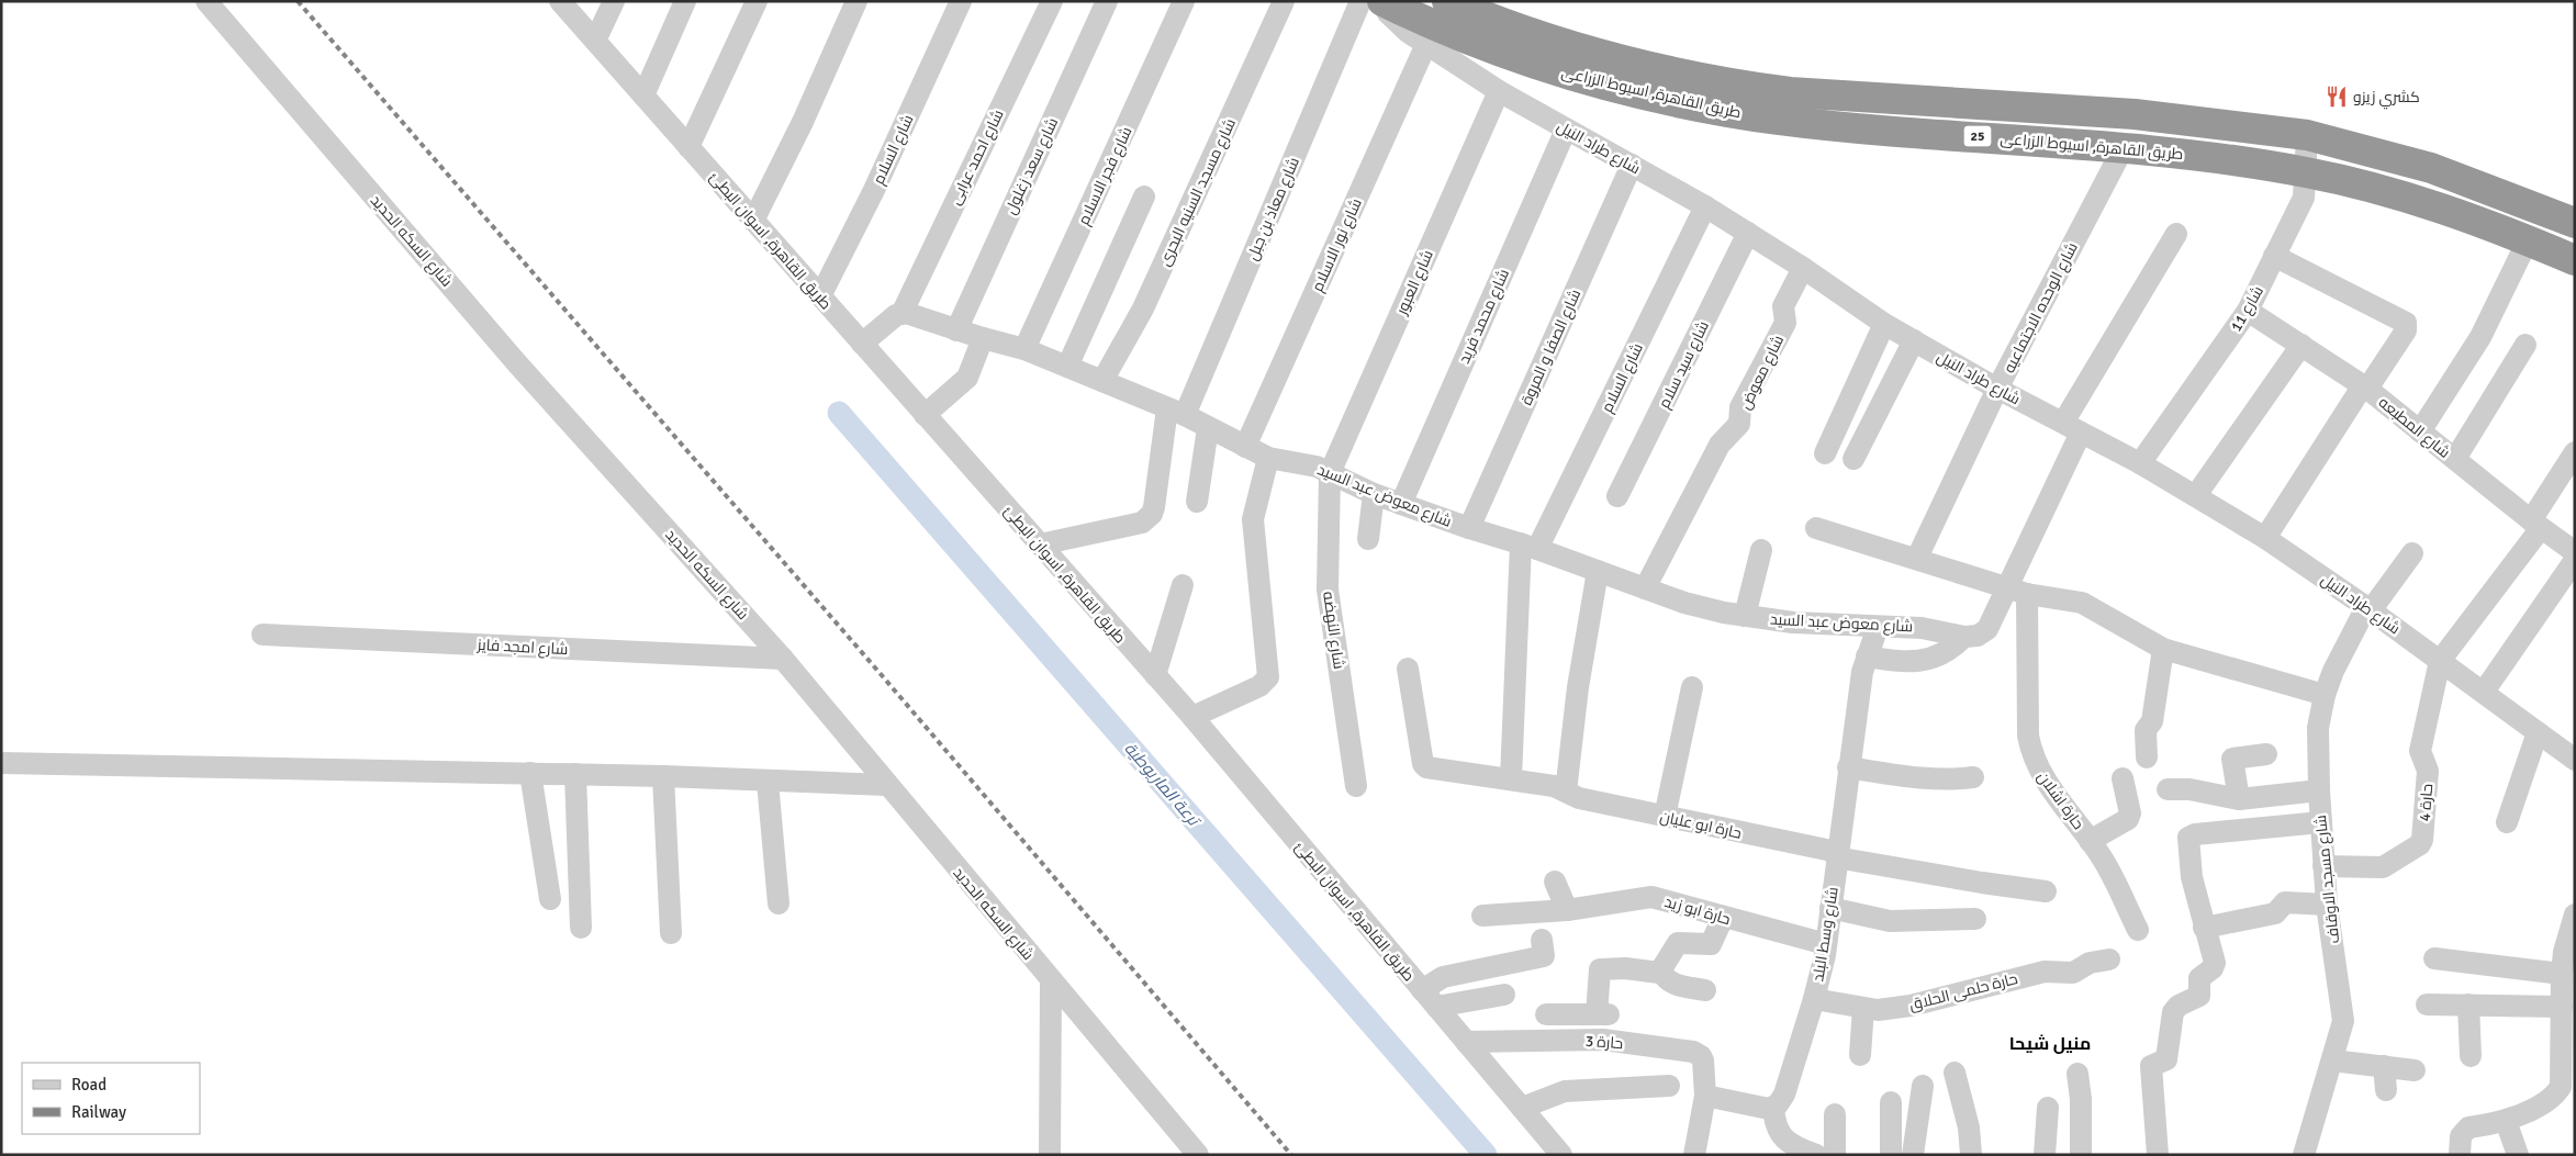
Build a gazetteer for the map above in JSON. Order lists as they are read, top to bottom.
{
  "streets": {
    "highway": ["طريق القاهرة, اسيوط الزراعى", "25"],
    "street": [
      "شارع طراد النيل",
      "شارع السلام",
      "شارع احمد عرابى",
      "شارع سعد زغلول",
      "شارع فجر الاسلام",
      "شارع مسجد السنيه البحرى",
      "شارع معاذ بن جبل",
      "شارع السكه الحديد",
      "طريق القاهرة, اسوان البطئ",
      "شارع نور الاسلام",
      "شارع العبور",
      "شارع الوحده الاجتماعيه",
      "شارع 11",
      "شارع محمد فريد",
      "شارع الصفا و المروة",
      "شارع سيد سلام",
      "شارع معوض",
      "شارع المطبعه",
      "شارع معوض عبد السيد",
      "شارع النهضه",
      "شارع امجد فايز",
      "حارة اشلان",
      "حارة 4",
      "حارة ابو عليان",
      "شارع مسجد الاوقاف",
      "حارة ابو زيد",
      "شارع وسط البلد",
      "حارة حلمى الحلاق",
      "حارة 3"
    ]
  },
  "crossings": [
    ["طريق القاهرة, اسيوط الزراعى", "شارع طراد النيل"],
    ["طريق القاهرة, اسيوط الزراعى", "شارع الوحده الاجتماعيه"],
    ["طريق القاهرة, اسيوط الزراعى", "شارع 11"],
    ["شارع طراد النيل", "شارع السلام"],
    ["شارع طراد النيل", "شارع نور الاسلام"],
    ["شارع طراد النيل", "شارع العبور"],
    ["شارع طراد النيل", "شارع الوحده الاجتماعيه"],
    ["شارع طراد النيل", "شارع 11"],
    ["شارع طراد النيل", "شارع محمد فريد"],
    ["شارع طراد النيل", "شارع الصفا و المروة"],
    ["شارع طراد النيل", "شارع سيد سلام"],
    ["شارع طراد النيل", "شارع معوض"],
    ["شارع طراد النيل", "حارة 4"],
    ["شارع طراد النيل", "شارع مسجد الاوقاف"],
    ["شارع السلام", "طريق القاهرة, اسوان البطئ"],
    ["شارع السلام", "شارع معوض عبد السيد"],
    ["شارع احمد عرابى", "شارع معوض عبد السيد"],
    ["شارع سعد زغلول", "شارع معوض عبد السيد"],
    ["شارع فجر الاسلام", "شارع معوض عبد السيد"],
    ["شارع مسجد السنيه البحرى", "شارع معوض عبد السيد"],
    ["شارع معاذ بن جبل", "طريق القاهرة, اسوان البطئ"],
    ["شارع معاذ بن جبل", "شارع معوض عبد السيد"],
    ["شارع السكه الحديد", "شارع امجد فايز"],
    ["طريق القاهرة, اسوان البطئ", "حارة 3"],
    ["شارع نور الاسلام", "شارع معوض عبد السيد"],
    ["شارع العبور", "شارع معوض عبد السيد"],
    ["شارع العبور", "شارع النهضه"],
    ["شارع 11", "شارع المطبعه"],
    ["شارع محمد فريد", "شارع معوض عبد السيد"],
    ["شارع الصفا و المروة", "شارع معوض عبد السيد"],
    ["شارع معوض", "شارع معوض عبد السيد"],
    ["شارع معوض عبد السيد", "شارع النهضه"],
    ["شارع معوض عبد السيد", "شارع وسط البلد"],
    ["حارة 4", "شارع مسجد الاوقاف"],
    ["حارة ابو عليان", "شارع وسط البلد"],
    ["حارة ابو زيد", "شارع وسط البلد"],
    ["شارع وسط البلد", "حارة حلمى الحلاق"]
  ],
  "districts": ["منيل شيحا"],
  "water": ["ترعة الماريوطية"],
  "places": {
    "restaurant": ["كشري زيزو"]
  },
  "legend": ["Road", "Railway"]
}
